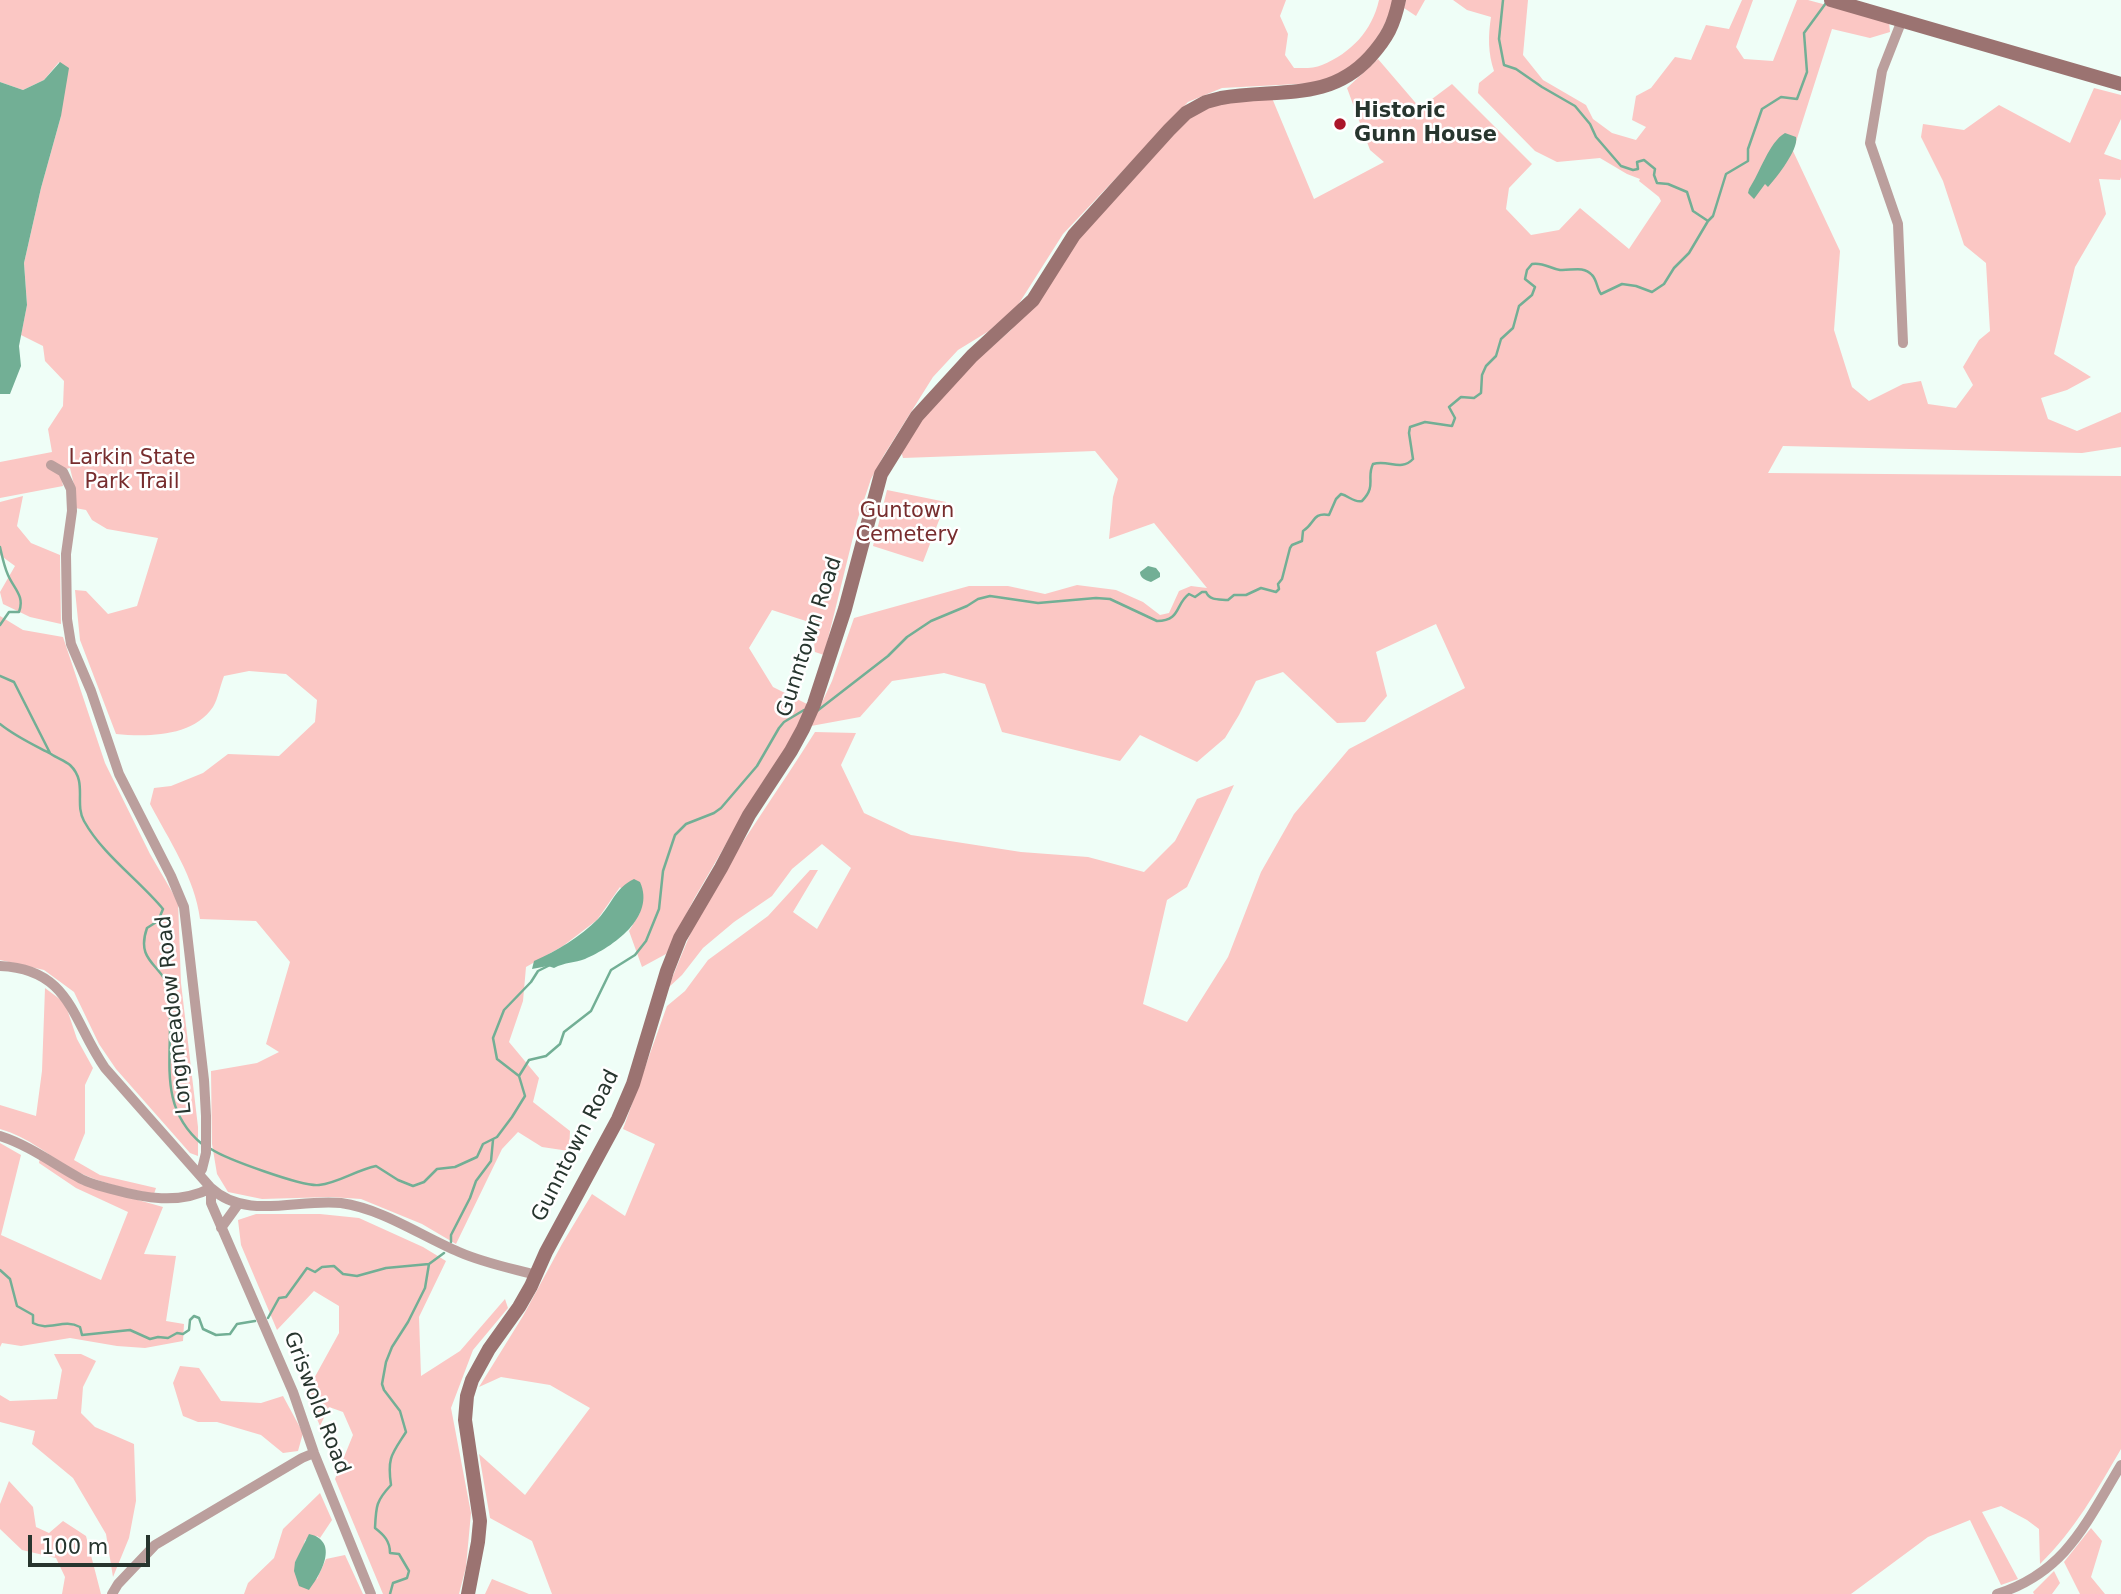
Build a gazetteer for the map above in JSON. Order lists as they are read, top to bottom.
{
  "streets": {
    "street": ["Gunntown Road", "Longmeadow Road", "Griswold Road"]
  },
  "parks": ["Larkin State Park Trail", "Guntown Cemetery"],
  "places": ["Historic Gunn House"],
  "scale_bar": "100 m"
}
